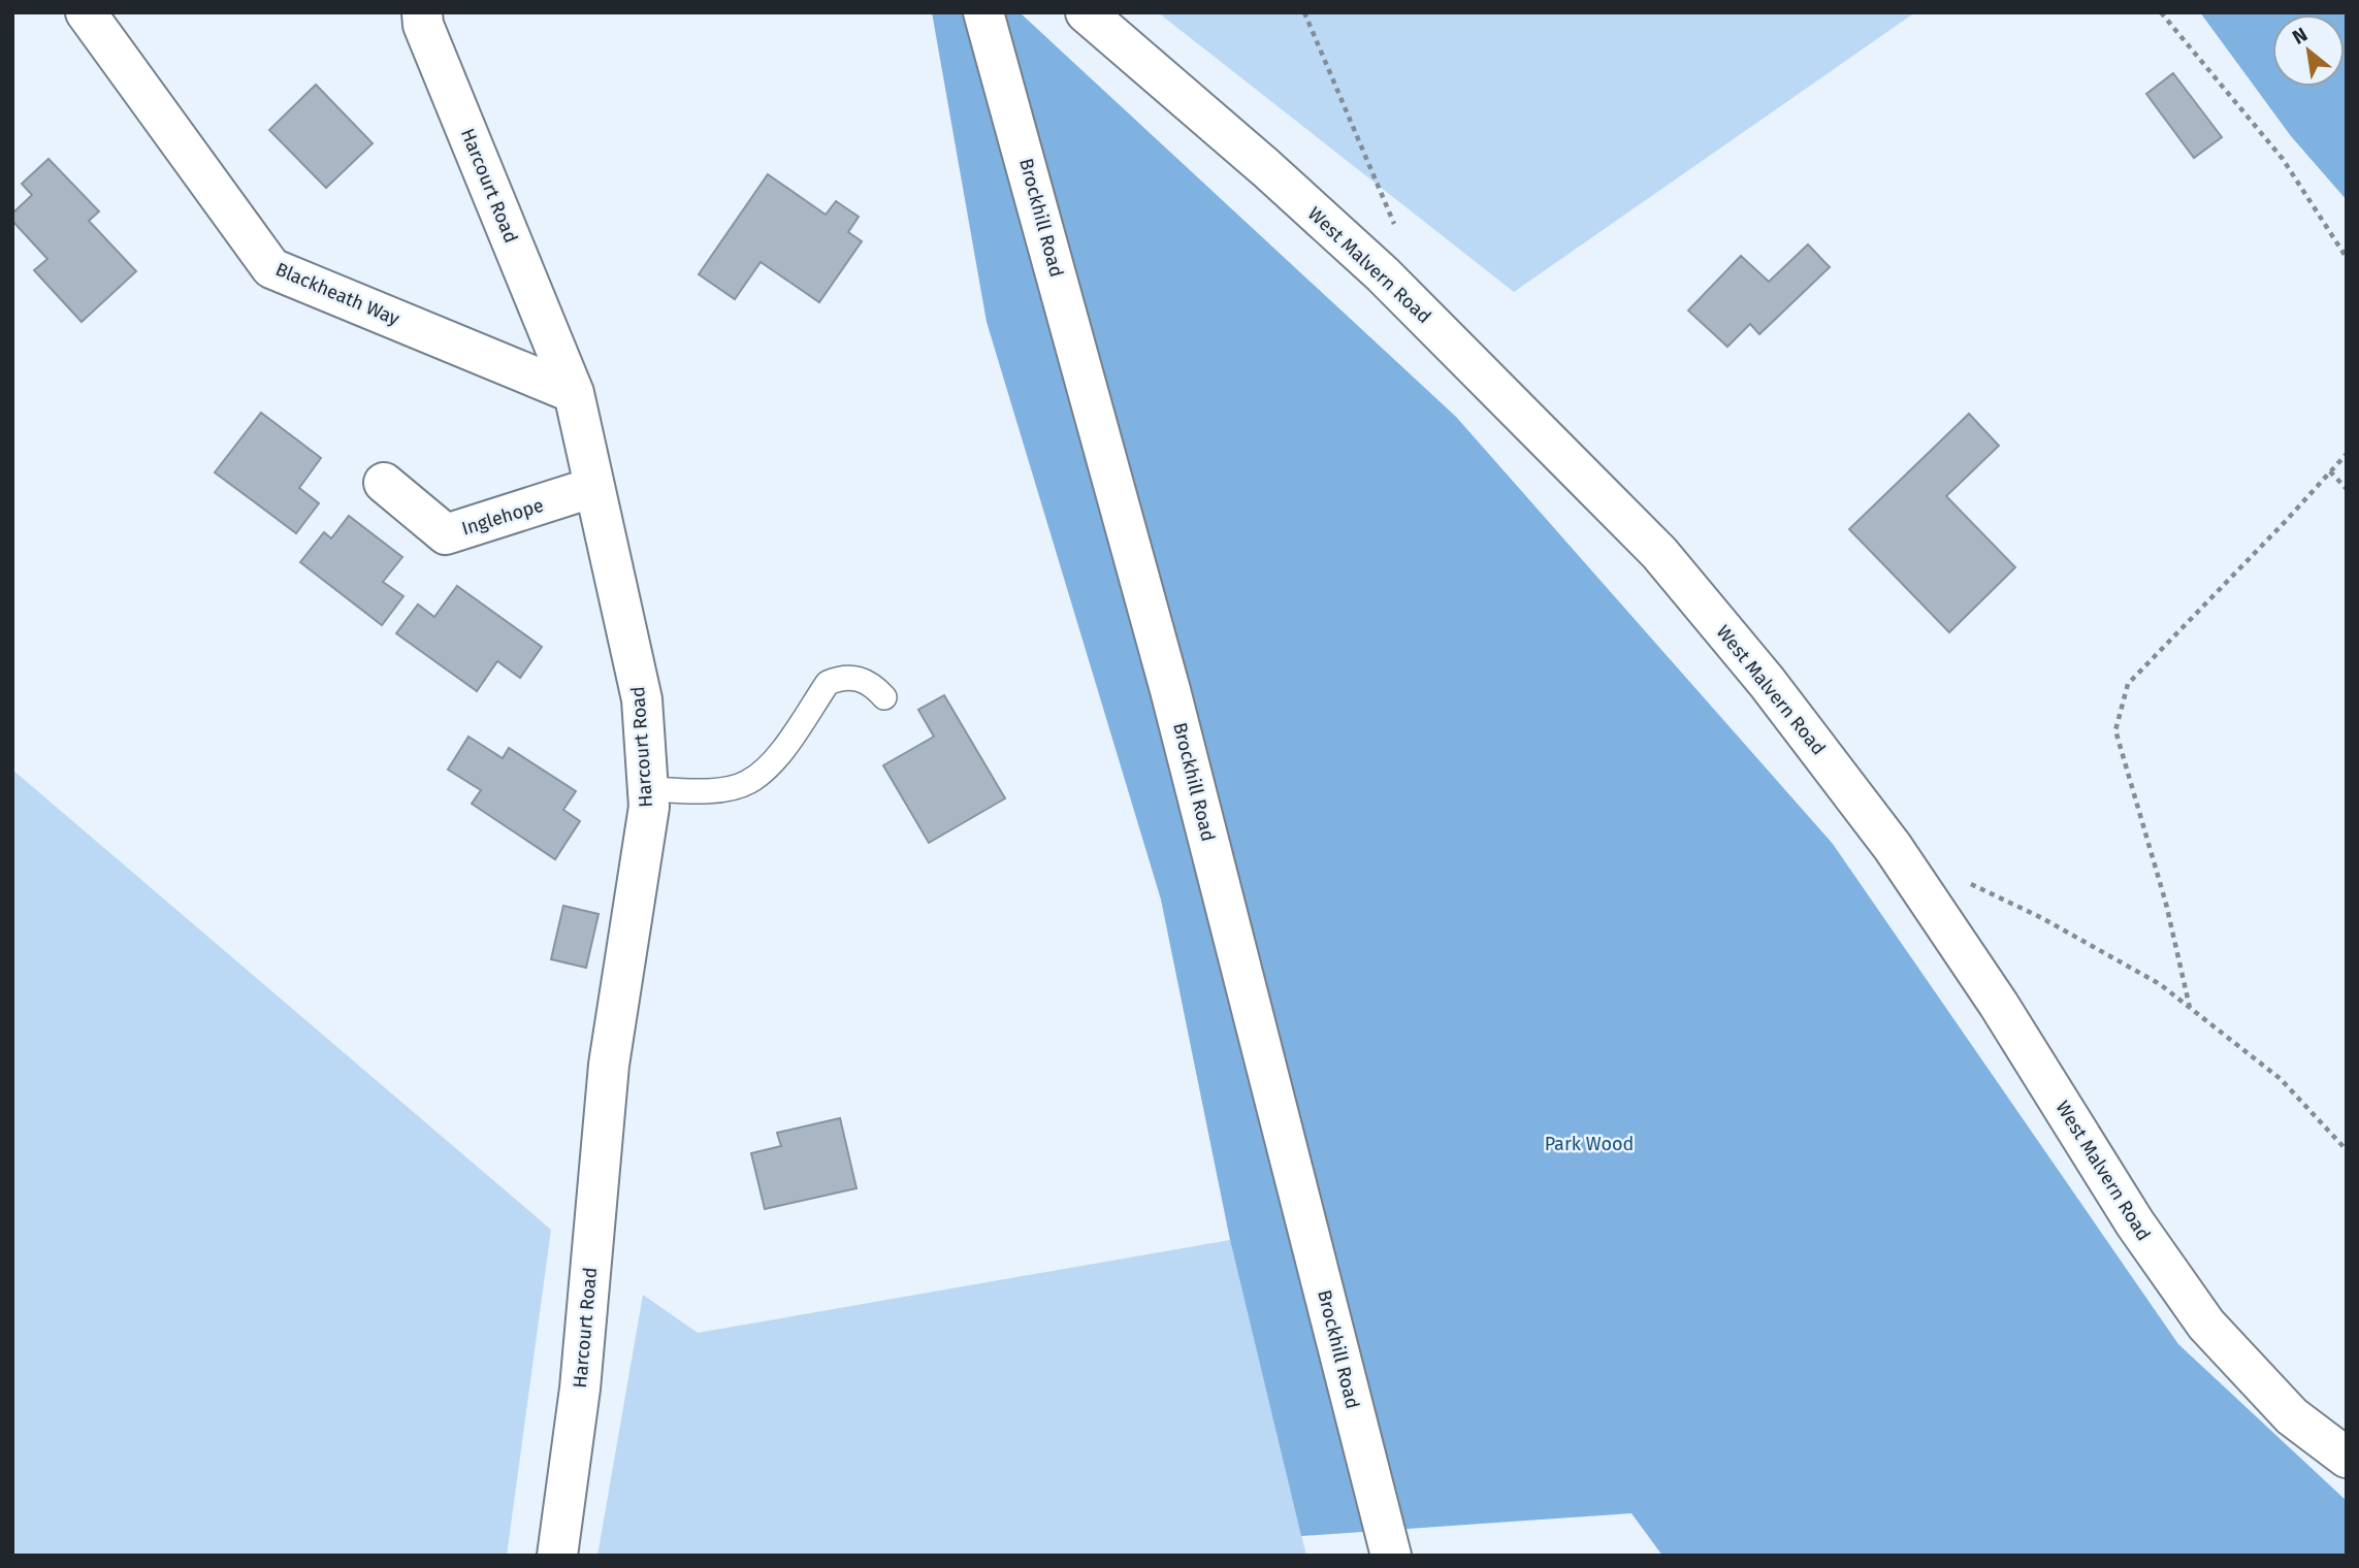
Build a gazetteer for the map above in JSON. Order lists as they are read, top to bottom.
{
  "streets": {
    "street": [
      "Harcourt Road",
      "Brockhill Road",
      "West Malvern Road",
      "Blackheath Way",
      "Inglehope"
    ]
  },
  "crossings": [
    ["Harcourt Road", "Blackheath Way"],
    ["Harcourt Road", "Inglehope"]
  ],
  "parks": ["Park Wood"],
  "north": "top left"
}
